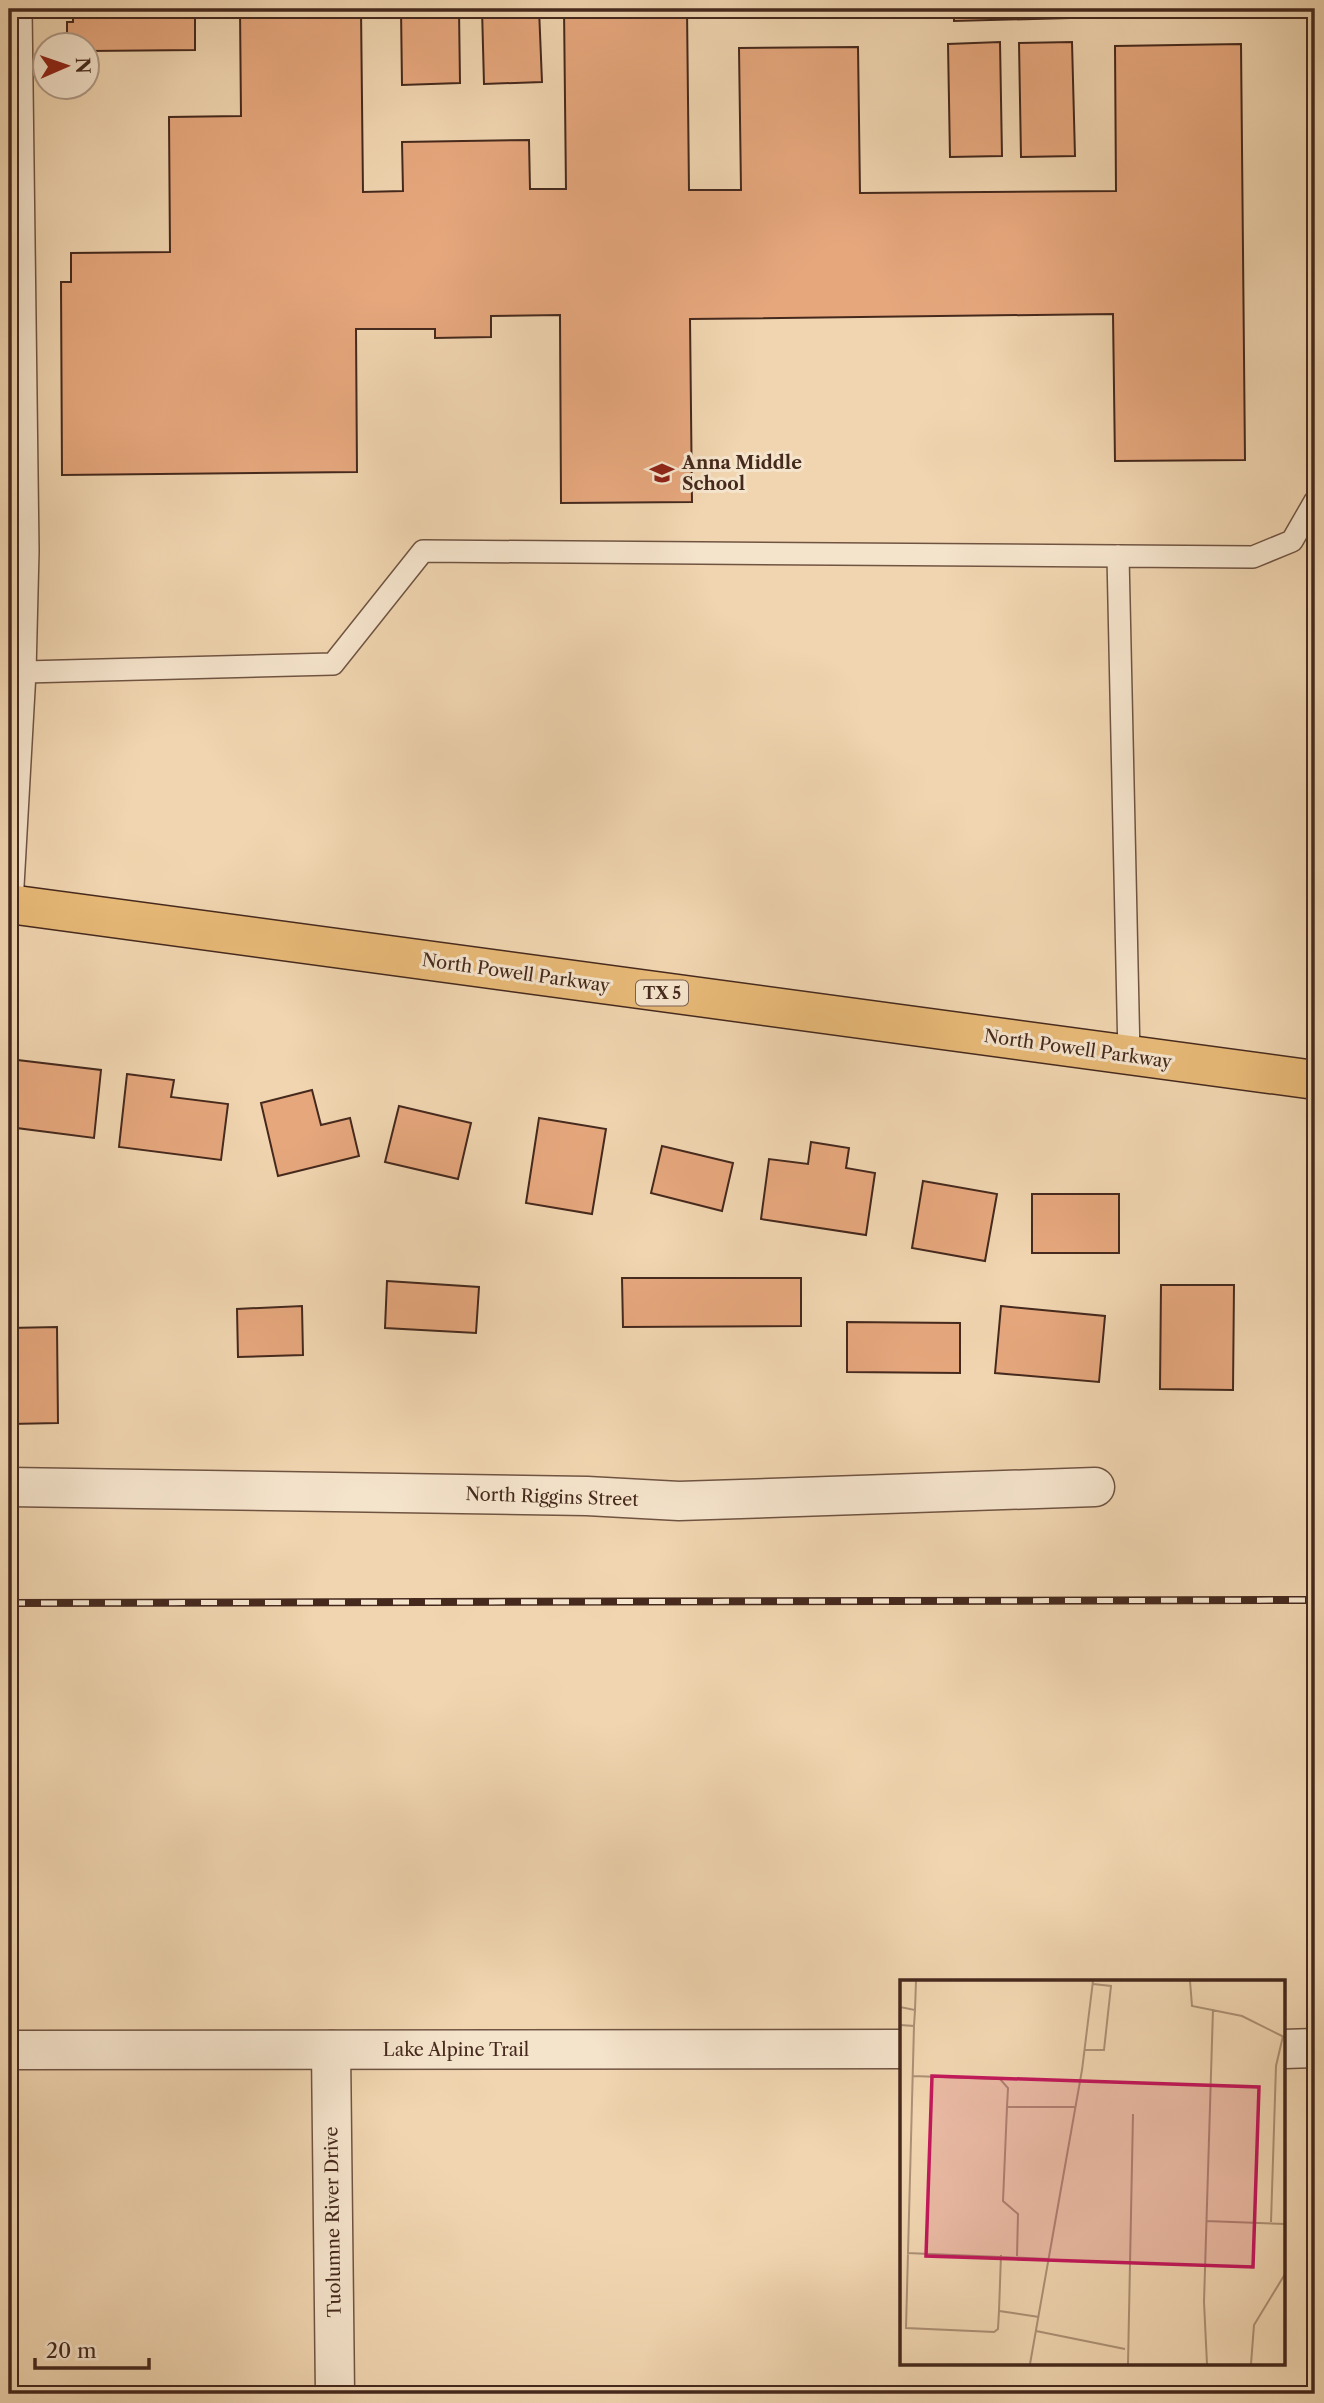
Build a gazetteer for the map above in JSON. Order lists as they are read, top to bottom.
{
  "streets": {
    "main road": ["North Powell Parkway", "TX 5"],
    "street": ["North Riggins Street", "Lake Alpine Trail", "Tuolumne River Drive"]
  },
  "crossings": [
    ["Lake Alpine Trail", "Tuolumne River Drive"]
  ],
  "places": {
    "school or university": ["Anna Middle School"]
  },
  "scale_bar": "20 m",
  "north": "right"
}
